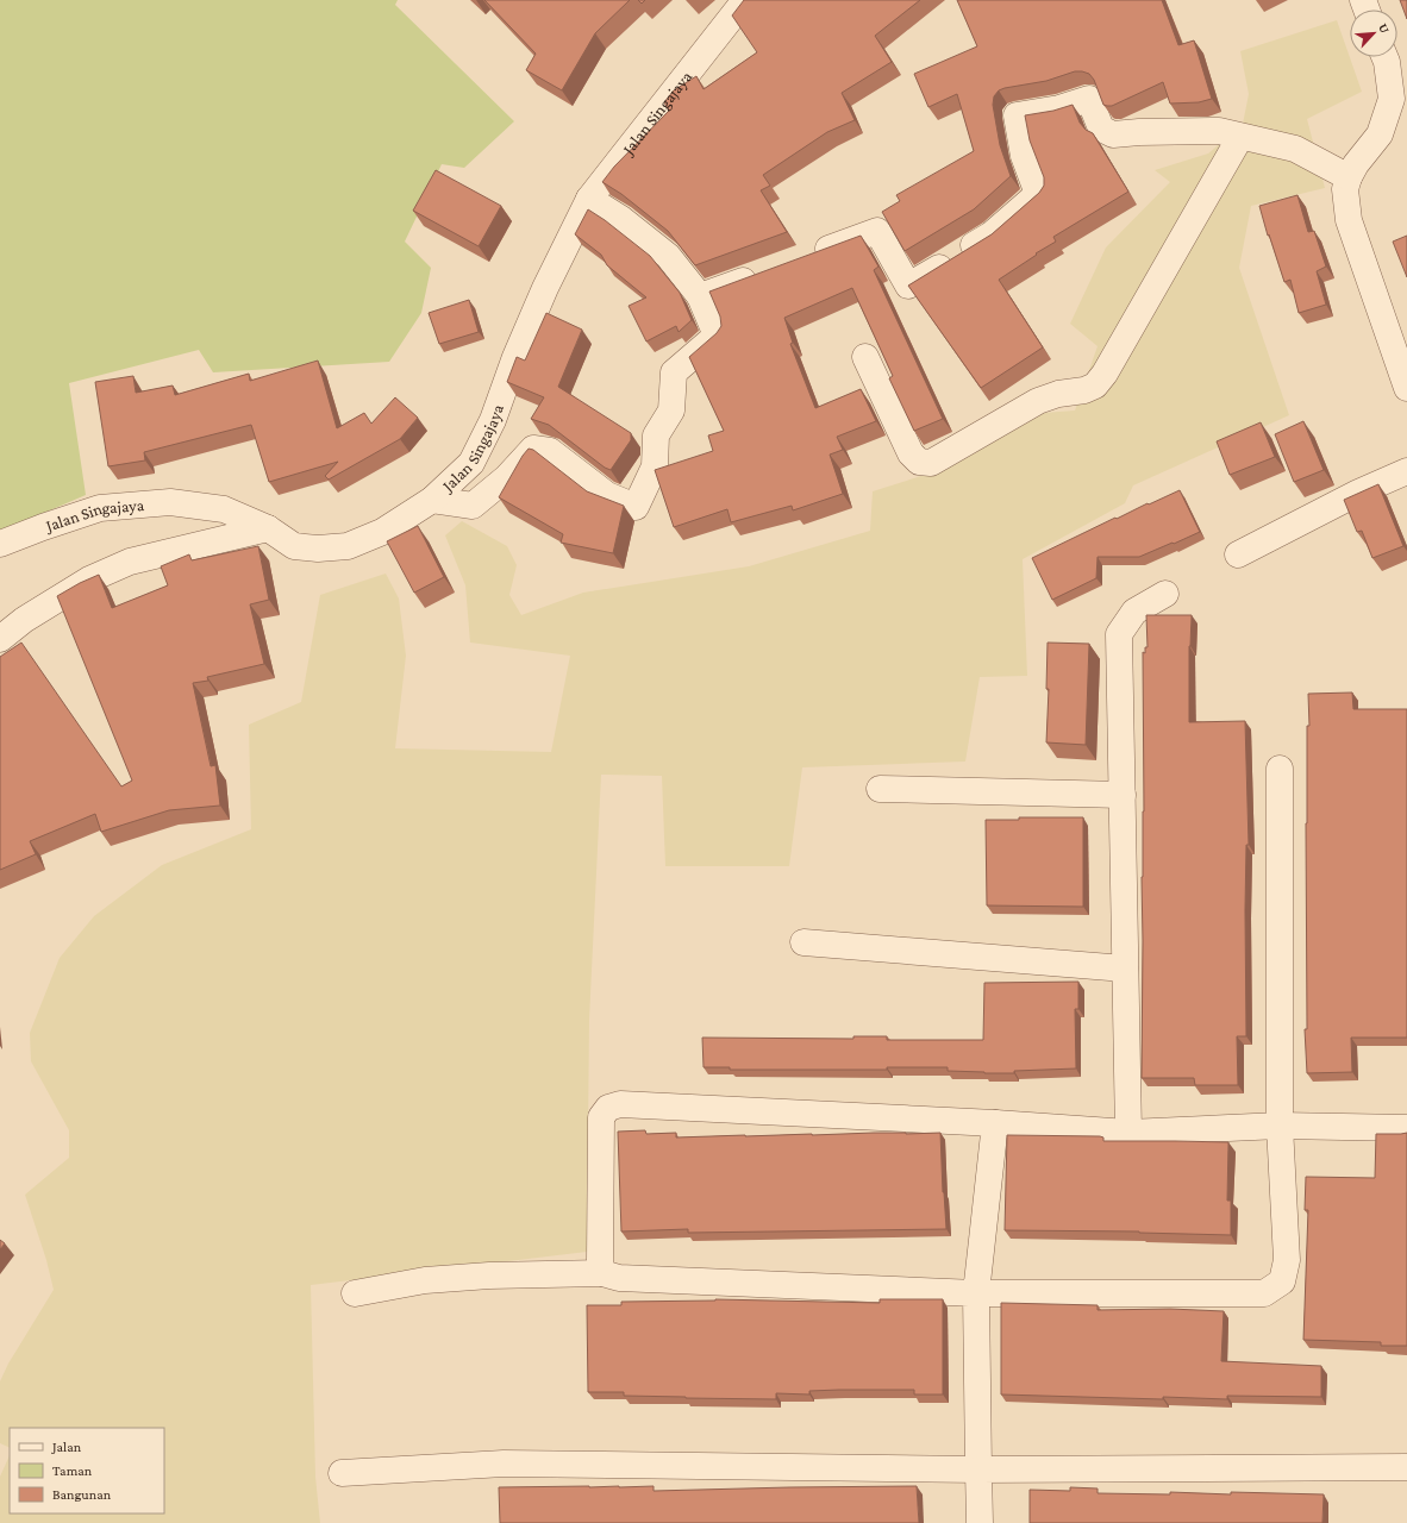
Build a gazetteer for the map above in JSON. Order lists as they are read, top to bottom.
{
  "streets": {
    "street": ["Jalan Singajaya"]
  },
  "legend": ["Jalan", "Taman", "Bangunan"],
  "north": "top right"
}
